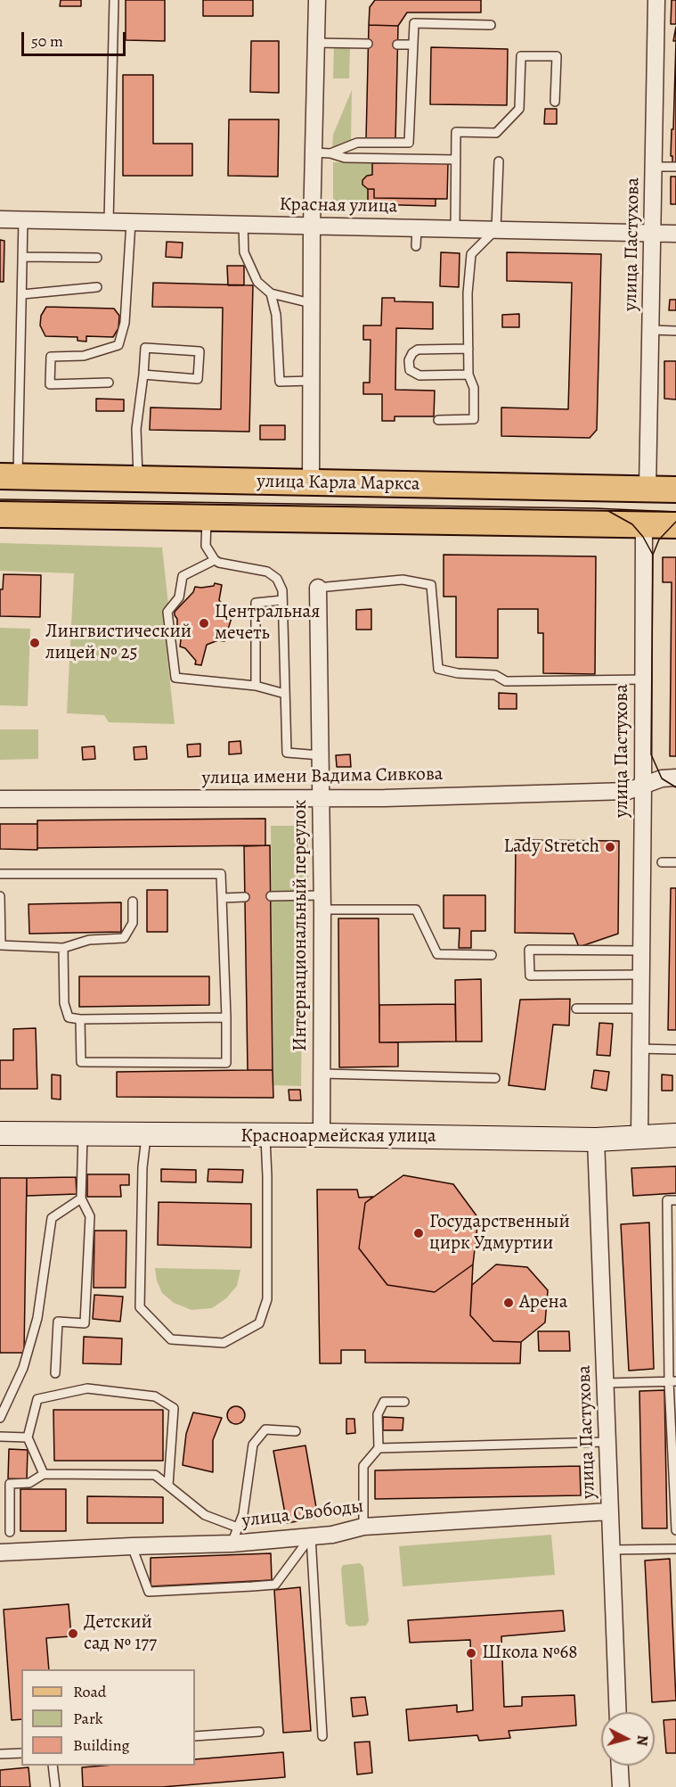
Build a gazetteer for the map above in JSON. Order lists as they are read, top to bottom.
{
  "streets": {
    "main road": ["улица Карла Маркса"],
    "street": [
      "Красная улица",
      "улица Пастухова",
      "улица имени Вадима Сивкова",
      "Интернациональный переулок",
      "Красноармейская улица",
      "улица Свободы"
    ]
  },
  "crossings": [
    ["Красная улица", "улица Пастухова"],
    ["улица Пастухова", "улица Карла Маркса"],
    ["улица Пастухова", "улица имени Вадима Сивкова"],
    ["улица Пастухова", "Красноармейская улица"],
    ["улица Пастухова", "улица Свободы"],
    ["улица имени Вадима Сивкова", "Интернациональный переулок"],
    ["Интернациональный переулок", "Красноармейская улица"]
  ],
  "places": [
    "Центральная мечеть",
    "Лингвистический лицей № 25",
    "Lady Stretch",
    "Государственный цирк Удмуртии",
    "Арена",
    "Детский сад № 177",
    "Школа №68"
  ],
  "legend": ["Road", "Park", "Building"],
  "scale_bar": "50 m",
  "north": "right"
}
